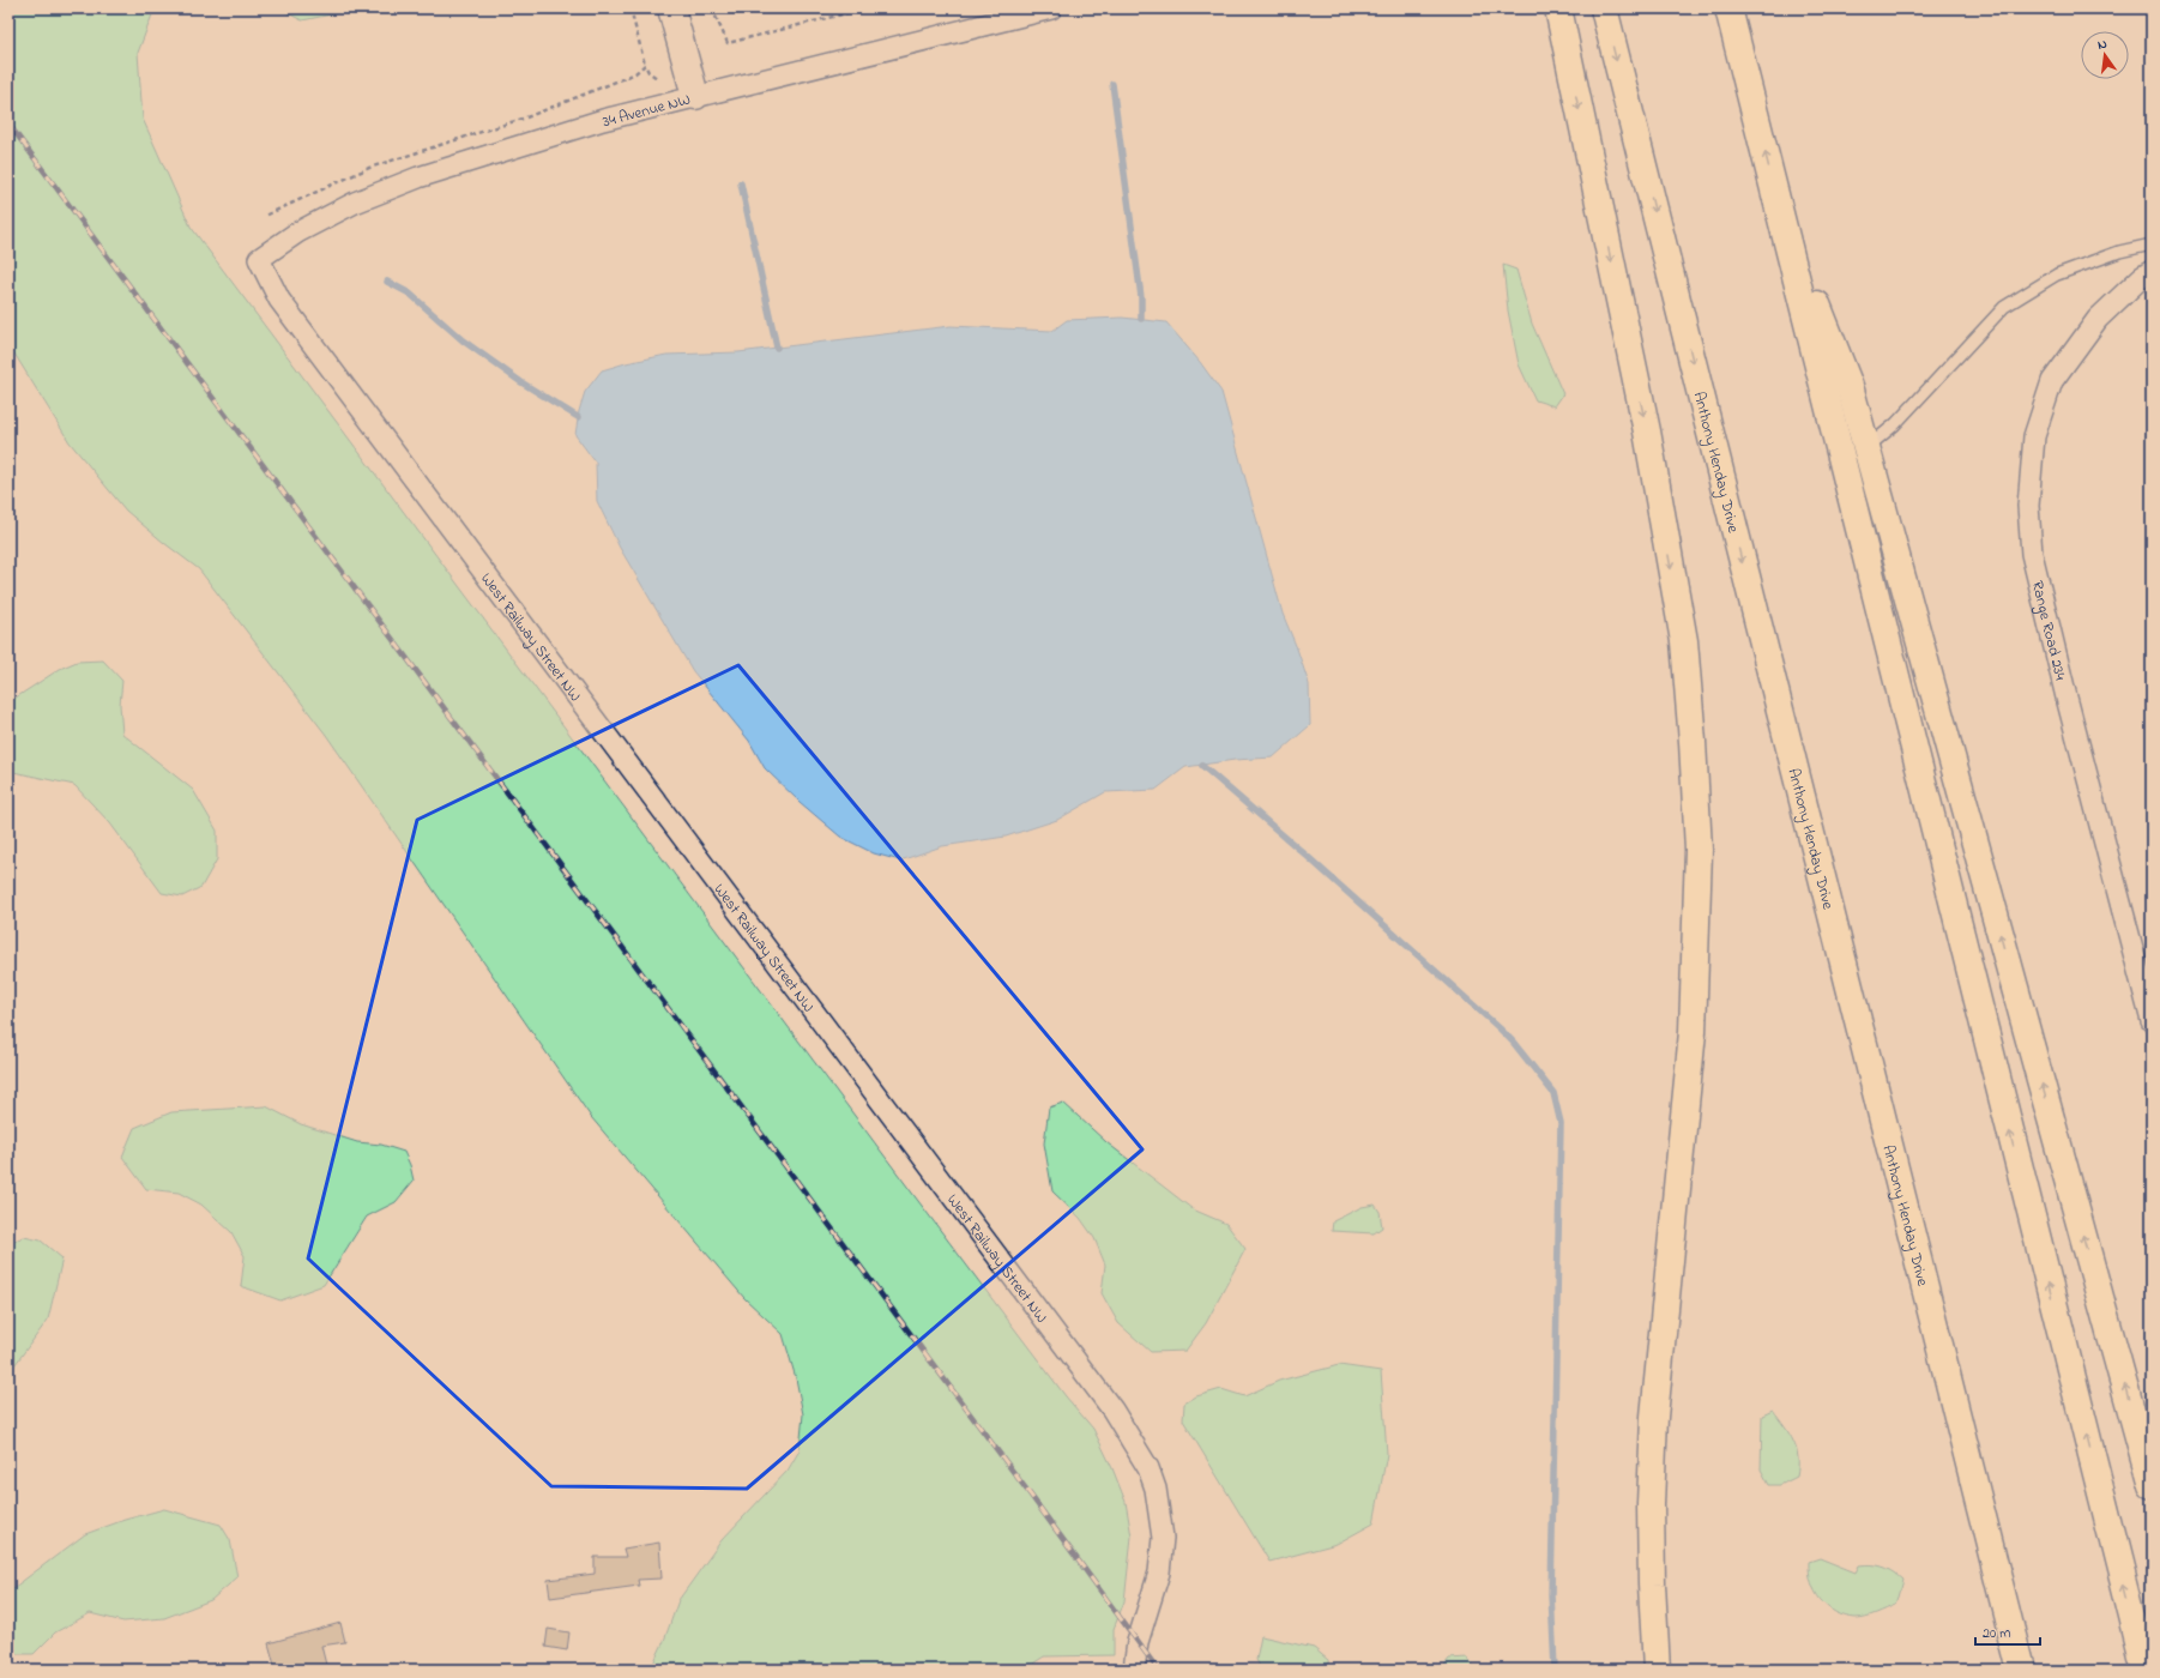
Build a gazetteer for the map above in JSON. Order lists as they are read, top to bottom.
{
  "streets": {
    "highway": ["Anthony Henday Drive"],
    "street": ["34 Avenue NW", "Range Road 234", "West Railway Street NW"]
  },
  "crossings": [
    ["34 Avenue NW", "West Railway Street NW"]
  ],
  "scale_bar": "20 m",
  "north": "top"
}
